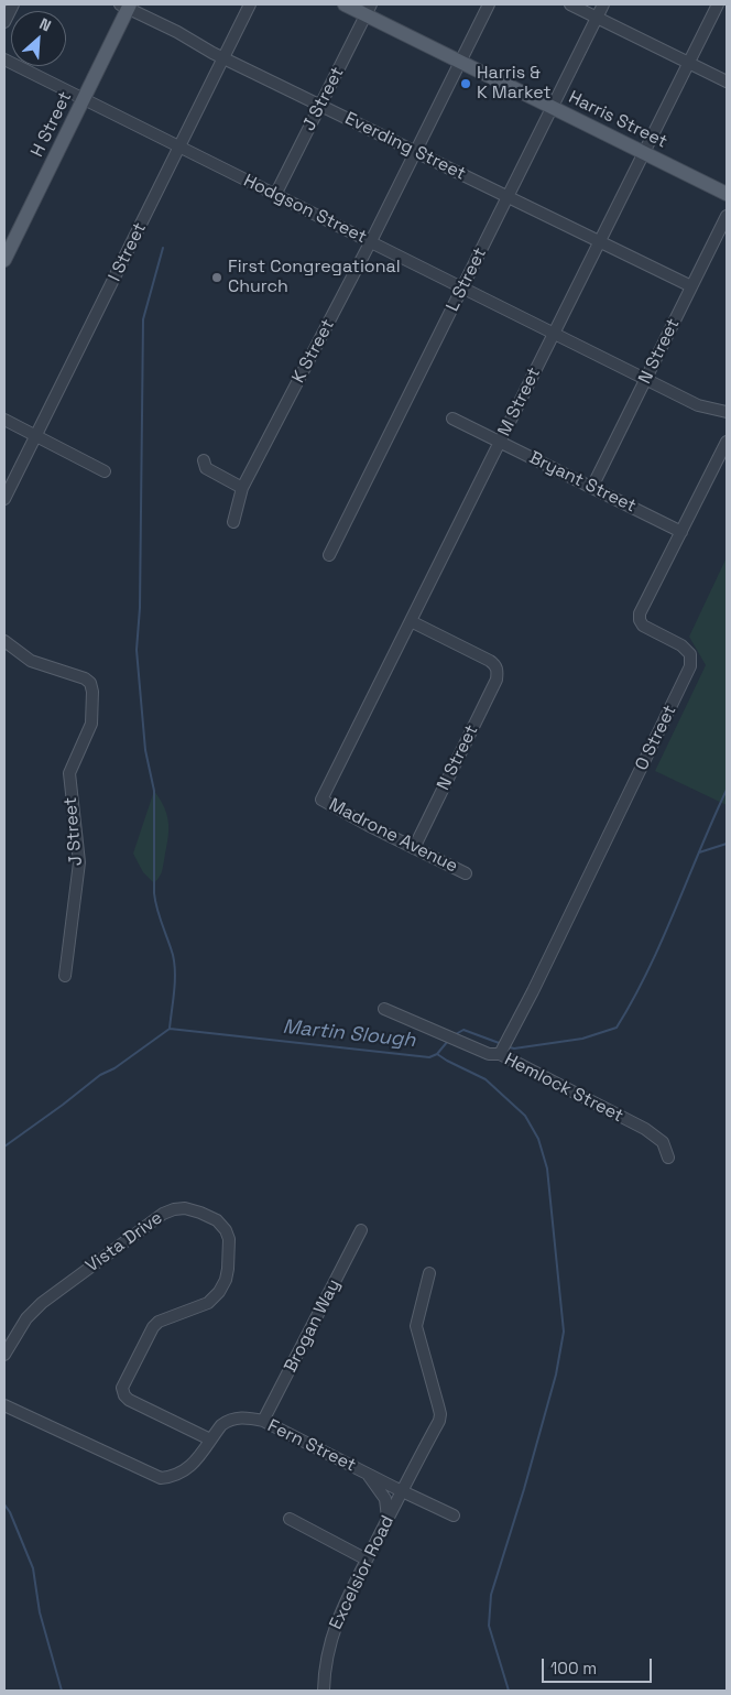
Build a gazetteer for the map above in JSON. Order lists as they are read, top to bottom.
{
  "streets": {
    "main road": ["Harris Street", "H Street"],
    "street": [
      "J Street",
      "Everding Street",
      "Hodgson Street",
      "I Street",
      "L Street",
      "K Street",
      "N Street",
      "M Street",
      "Bryant Street",
      "O Street",
      "Madrone Avenue",
      "Hemlock Street",
      "Vista Drive",
      "Brogan Way",
      "Fern Street",
      "Excelsior Road"
    ]
  },
  "crossings": [
    ["J Street", "Harris Street"],
    ["J Street", "Everding Street"],
    ["J Street", "Hodgson Street"],
    ["Harris Street", "L Street"],
    ["Harris Street", "K Street"],
    ["Harris Street", "M Street"],
    ["H Street", "Everding Street"],
    ["H Street", "Hodgson Street"],
    ["Everding Street", "I Street"],
    ["Everding Street", "L Street"],
    ["Everding Street", "K Street"],
    ["Everding Street", "N Street"],
    ["Everding Street", "M Street"],
    ["Hodgson Street", "I Street"],
    ["Hodgson Street", "L Street"],
    ["Hodgson Street", "K Street"],
    ["Hodgson Street", "N Street"],
    ["Hodgson Street", "M Street"],
    ["N Street", "M Street"],
    ["N Street", "Bryant Street"],
    ["N Street", "Madrone Avenue"],
    ["M Street", "Bryant Street"],
    ["M Street", "Madrone Avenue"],
    ["Bryant Street", "O Street"],
    ["O Street", "Hemlock Street"],
    ["Vista Drive", "Fern Street"],
    ["Brogan Way", "Fern Street"],
    ["Fern Street", "Excelsior Road"]
  ],
  "water": ["Martin Slough"],
  "places": ["Harris & K Market", "First Congregational Church"],
  "scale_bar": "100 m",
  "north": "top right"
}
